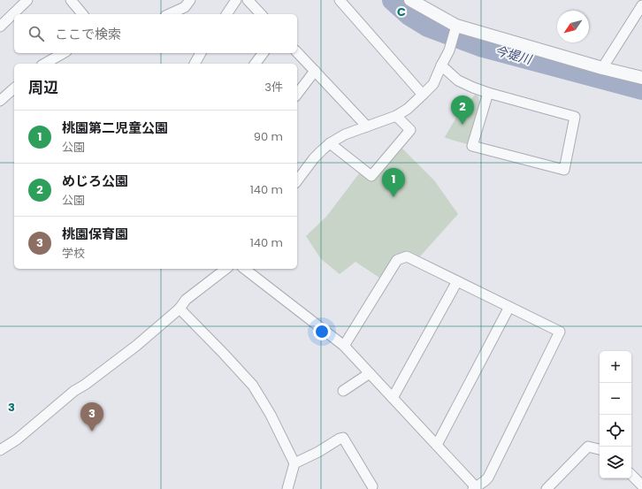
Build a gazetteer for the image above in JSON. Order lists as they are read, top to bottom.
{
  "water": ["今堤川"],
  "north": "bottom left",
  "page": {
    "search": "ここで検索",
    "heading": ["周辺", "3件"],
    "pins": ["2", "1", "3"],
    "list": [
      {
        "mark": "1",
        "name": "桃園第二児童公園",
        "note": "公園",
        "value": "90 m"
      },
      {
        "mark": "2",
        "name": "めじろ公園",
        "note": "公園",
        "value": "140 m"
      },
      {
        "mark": "3",
        "name": "桃園保育園",
        "note": "学校",
        "value": "140 m"
      }
    ],
    "map_buttons": ["+", "−"]
  },
  "grid": {
    "columns": ["C"],
    "rows": ["3"]
  }
}
